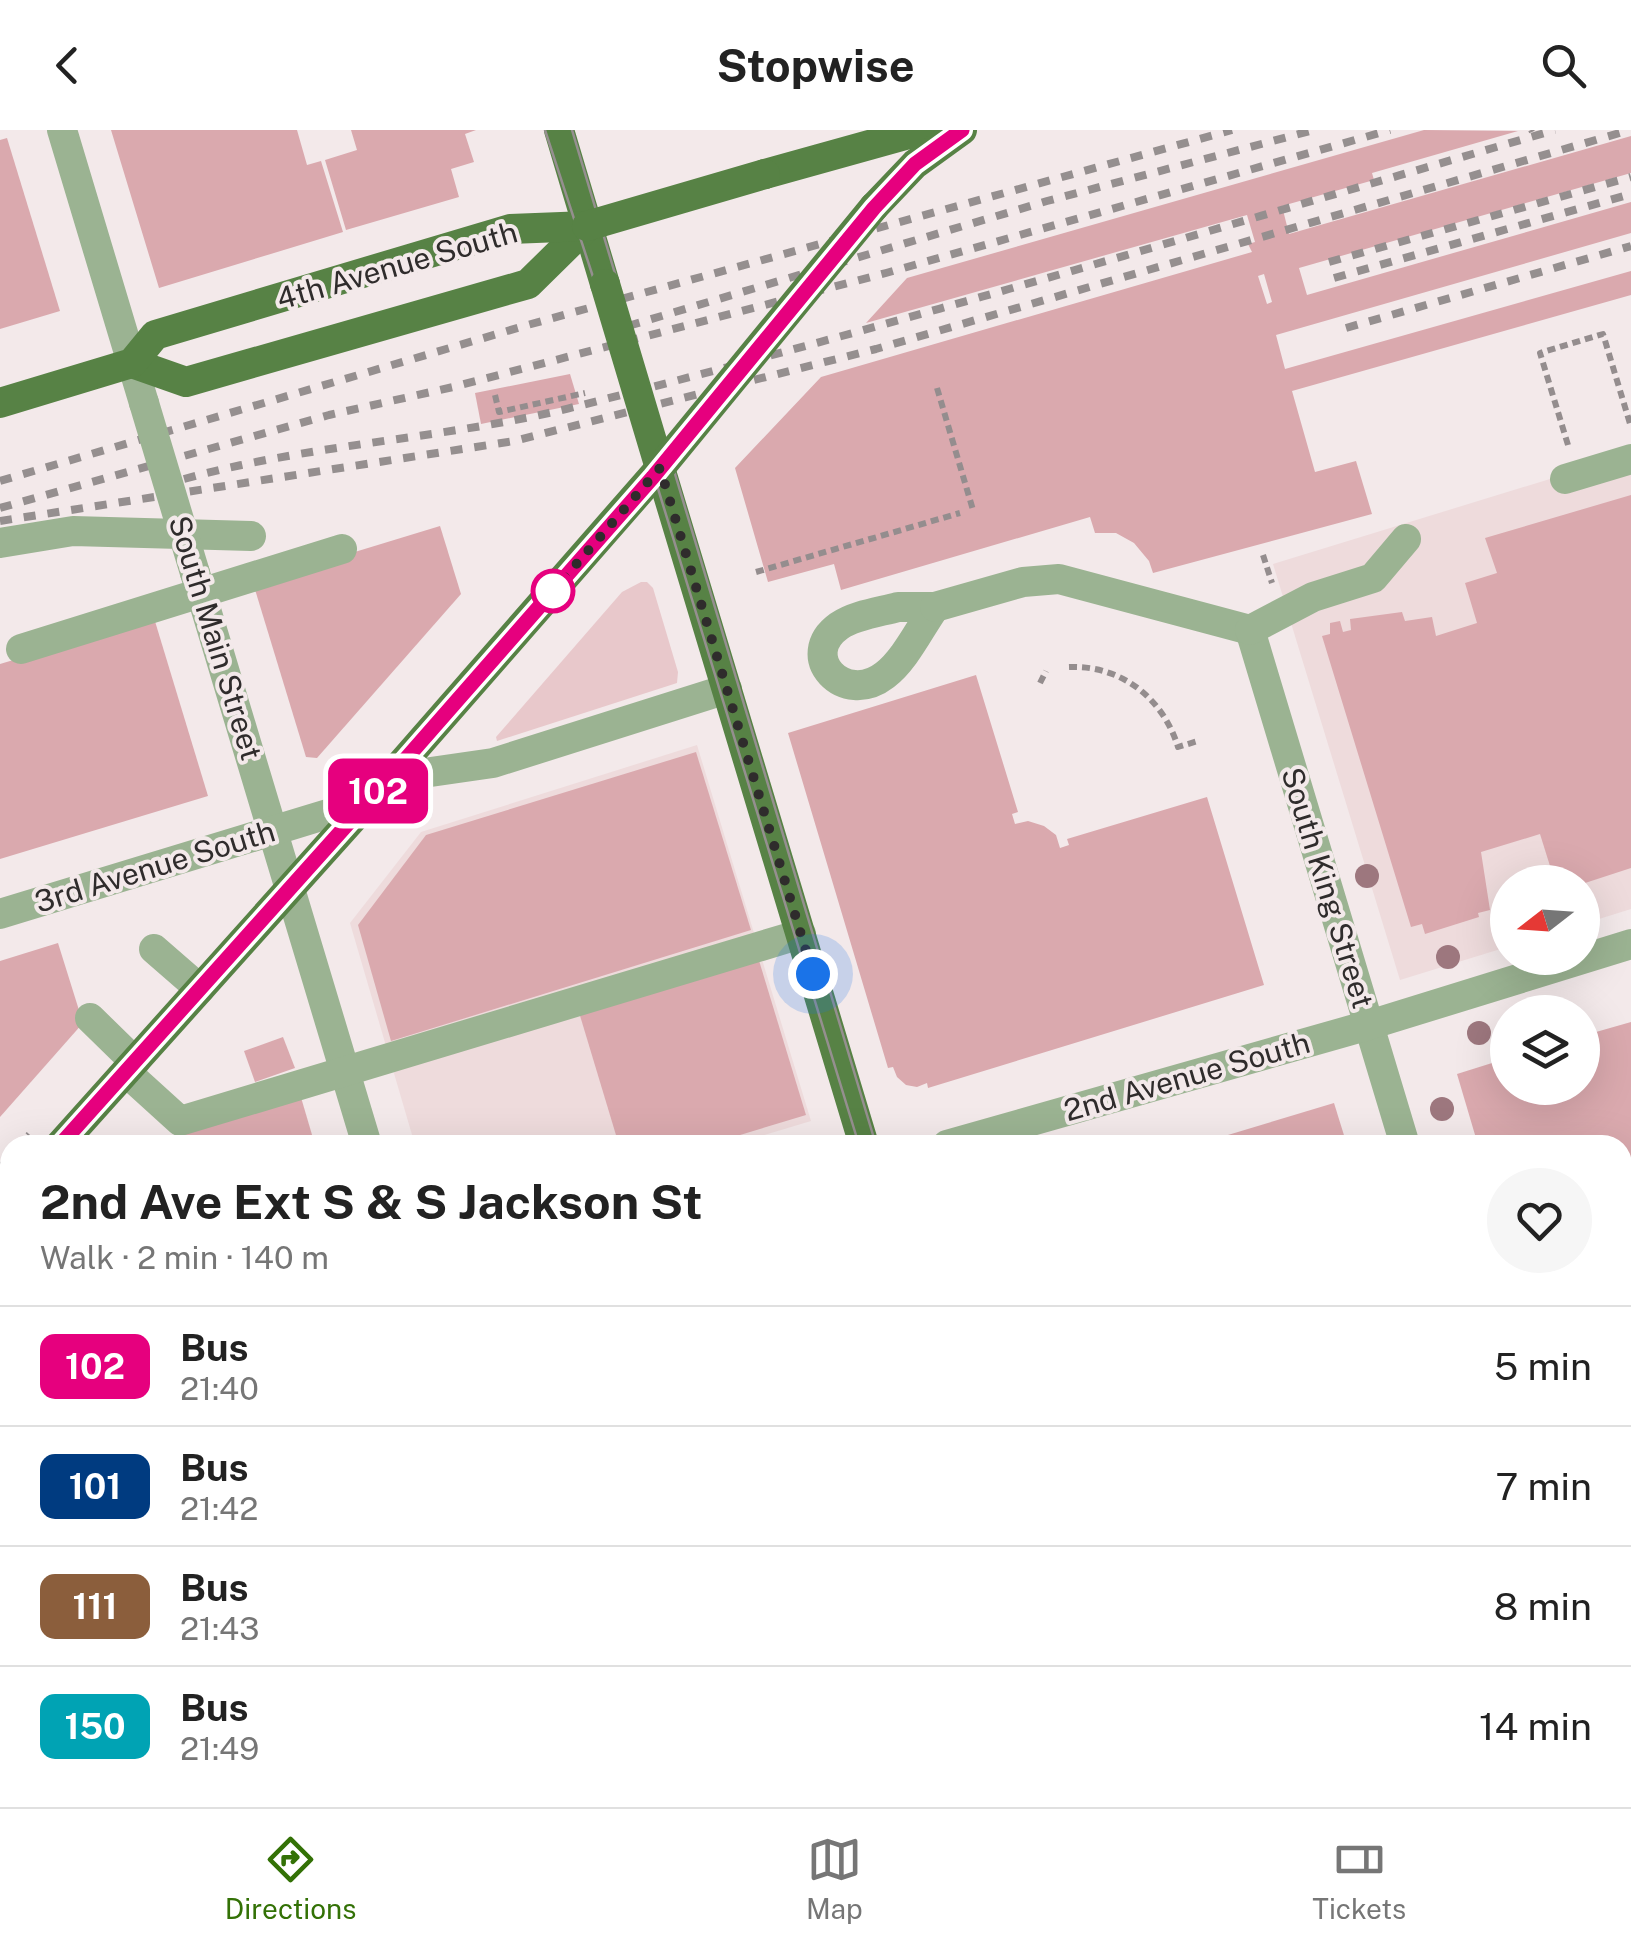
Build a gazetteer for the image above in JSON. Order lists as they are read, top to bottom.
{
  "streets": {
    "main road": ["4th Avenue South"],
    "street": [
      "South Main Street",
      "3rd Avenue South",
      "South King Street",
      "2nd Avenue South"
    ]
  },
  "crossings": [
    ["4th Avenue South", "South Main Street"],
    ["South Main Street", "3rd Avenue South"],
    ["South King Street", "2nd Avenue South"]
  ],
  "lines": ["bus line 102"],
  "north": "left",
  "page": {
    "header": "Stopwise",
    "on_map": "102",
    "heading": ["2nd Ave Ext S & S Jackson St", "Walk · 2 min · 140 m"],
    "list": [
      {
        "mark": "102",
        "name": "Bus",
        "note": "21:40",
        "value": "5 min"
      },
      {
        "mark": "101",
        "name": "Bus",
        "note": "21:42",
        "value": "7 min"
      },
      {
        "mark": "111",
        "name": "Bus",
        "note": "21:43",
        "value": "8 min"
      },
      {
        "mark": "150",
        "name": "Bus",
        "note": "21:49",
        "value": "14 min"
      }
    ],
    "tabs": ["Directions", "Map", "Tickets"]
  }
}
